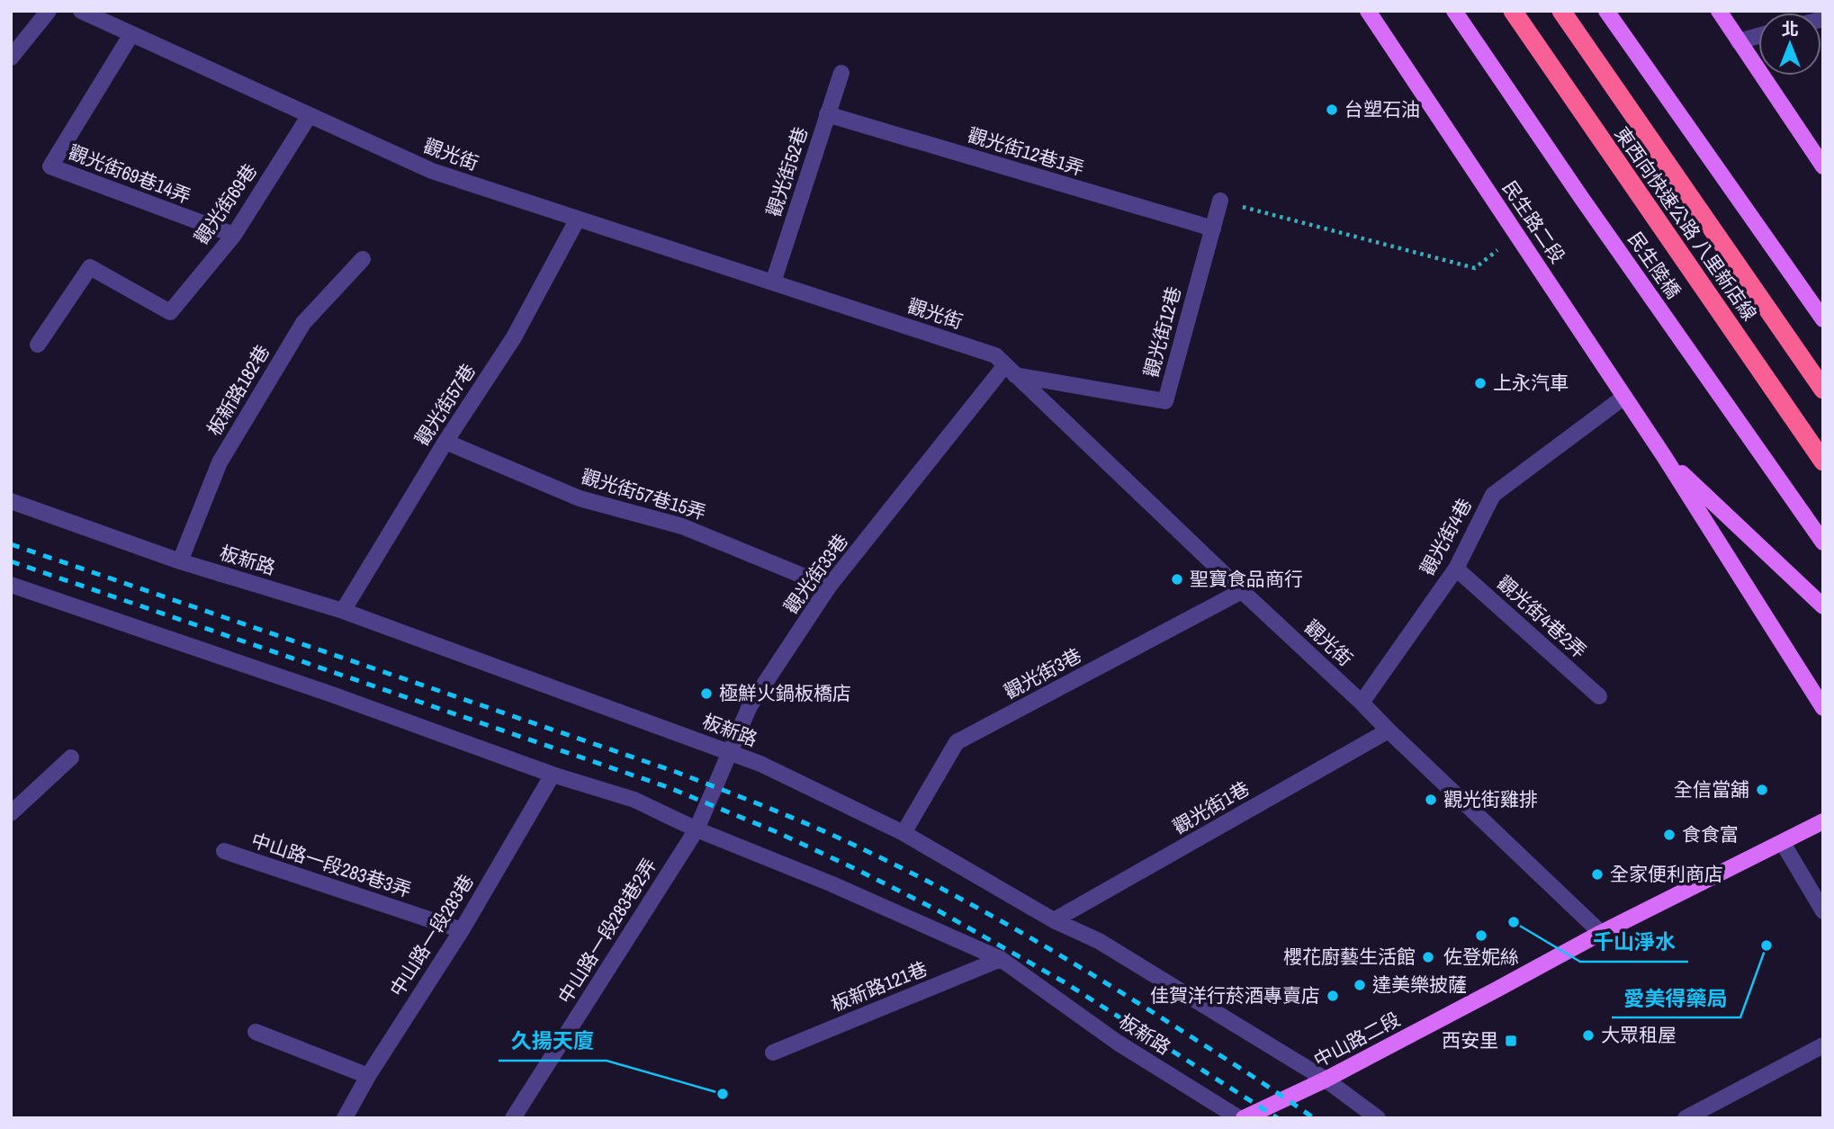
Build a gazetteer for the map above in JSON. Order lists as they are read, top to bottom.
{
  "streets": {
    "highway": ["東西向快速公路 八里新店線"],
    "main road": ["民生路二段", "民生陸橋", "中山路二段"],
    "street": [
      "觀光街12巷1弄",
      "觀光街",
      "觀光街52巷",
      "觀光街69巷14弄",
      "觀光街69巷",
      "觀光街12巷",
      "板新路182巷",
      "觀光街57巷",
      "觀光街57巷15弄",
      "觀光街4巷",
      "板新路",
      "觀光街33巷",
      "觀光街4巷2弄",
      "觀光街3巷",
      "觀光街1巷",
      "中山路一段283巷3弄",
      "中山路一段283巷2弄",
      "中山路一段283巷",
      "板新路121巷"
    ]
  },
  "crossings": [
    ["觀光街12巷1弄", "觀光街52巷"],
    ["觀光街12巷1弄", "觀光街12巷"],
    ["觀光街", "觀光街52巷"],
    ["觀光街", "觀光街69巷14弄"],
    ["觀光街", "觀光街69巷"],
    ["觀光街", "觀光街12巷"],
    ["觀光街", "觀光街57巷"],
    ["觀光街", "觀光街4巷"],
    ["觀光街", "觀光街33巷"],
    ["觀光街", "觀光街3巷"],
    ["觀光街", "觀光街1巷"],
    ["觀光街", "中山路二段"],
    ["觀光街69巷14弄", "觀光街69巷"],
    ["民生路二段", "觀光街4巷"],
    ["觀光街12巷", "觀光街33巷"],
    ["板新路182巷", "板新路"],
    ["觀光街57巷", "觀光街57巷15弄"],
    ["觀光街57巷", "板新路"],
    ["觀光街57巷15弄", "觀光街33巷"],
    ["觀光街4巷", "觀光街4巷2弄"],
    ["板新路", "觀光街33巷"],
    ["板新路", "觀光街3巷"],
    ["板新路", "觀光街1巷"],
    ["板新路", "中山路一段283巷2弄"],
    ["板新路", "中山路一段283巷"],
    ["板新路", "板新路121巷"],
    ["板新路", "中山路二段"],
    ["觀光街33巷", "中山路一段283巷2弄"],
    ["中山路一段283巷3弄", "中山路一段283巷"]
  ],
  "places": {
    "other": [
      "台塑石油",
      "上永汽車",
      "聖寶食品商行",
      "極鮮火鍋板橋店",
      "全信當舖",
      "觀光街雞排",
      "食食富",
      "全家便利商店",
      "千山淨水",
      "佐登妮絲",
      "愛美得藥局",
      "櫻花廚藝生活館",
      "達美樂披薩",
      "佳賀洋行菸酒專賣店",
      "大眾租屋",
      "久揚天廈"
    ],
    "transit": ["西安里"]
  },
  "north": "top"
}
